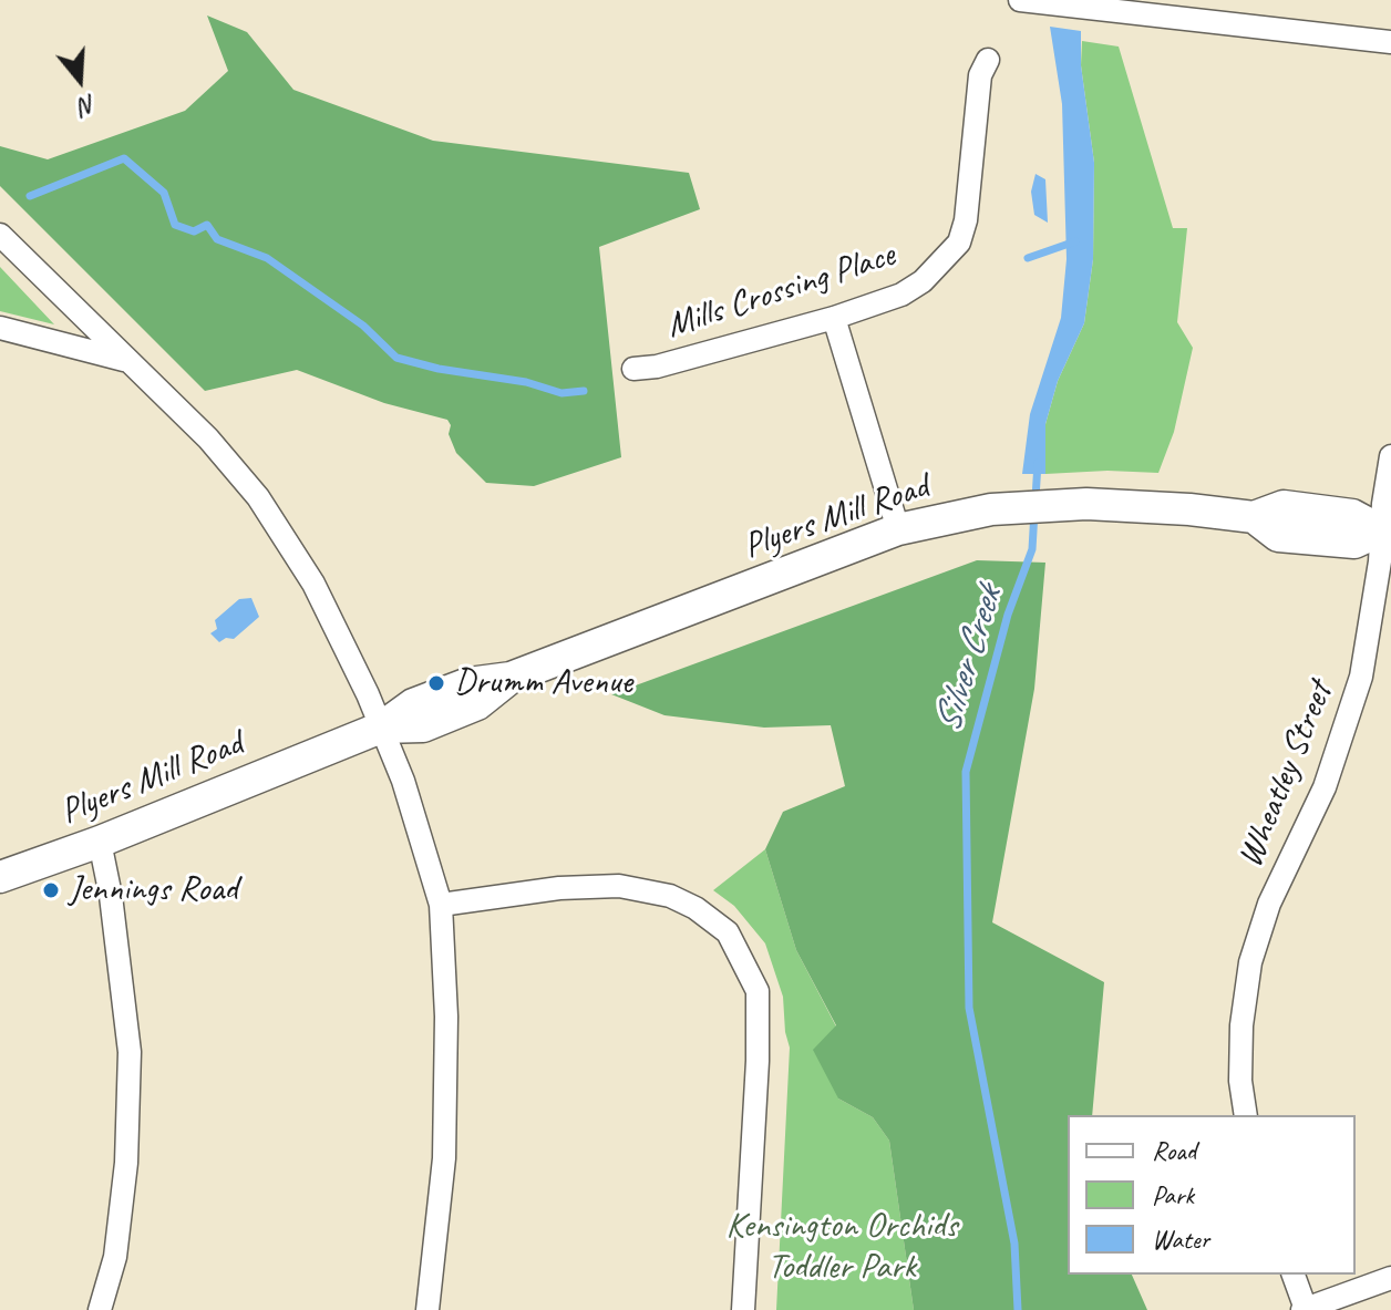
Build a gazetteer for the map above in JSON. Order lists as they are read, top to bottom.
{
  "streets": {
    "street": ["Mills Crossing Place", "Plyers Mill Road", "Wheatley Street"]
  },
  "crossings": [
    ["Plyers Mill Road", "Wheatley Street"]
  ],
  "water": ["Silver Creek"],
  "parks": ["Kensington Orchids Toddler Park"],
  "places": ["Drumm Avenue", "Jennings Road"],
  "legend": ["Road", "Park", "Water"],
  "north": "bottom"
}
